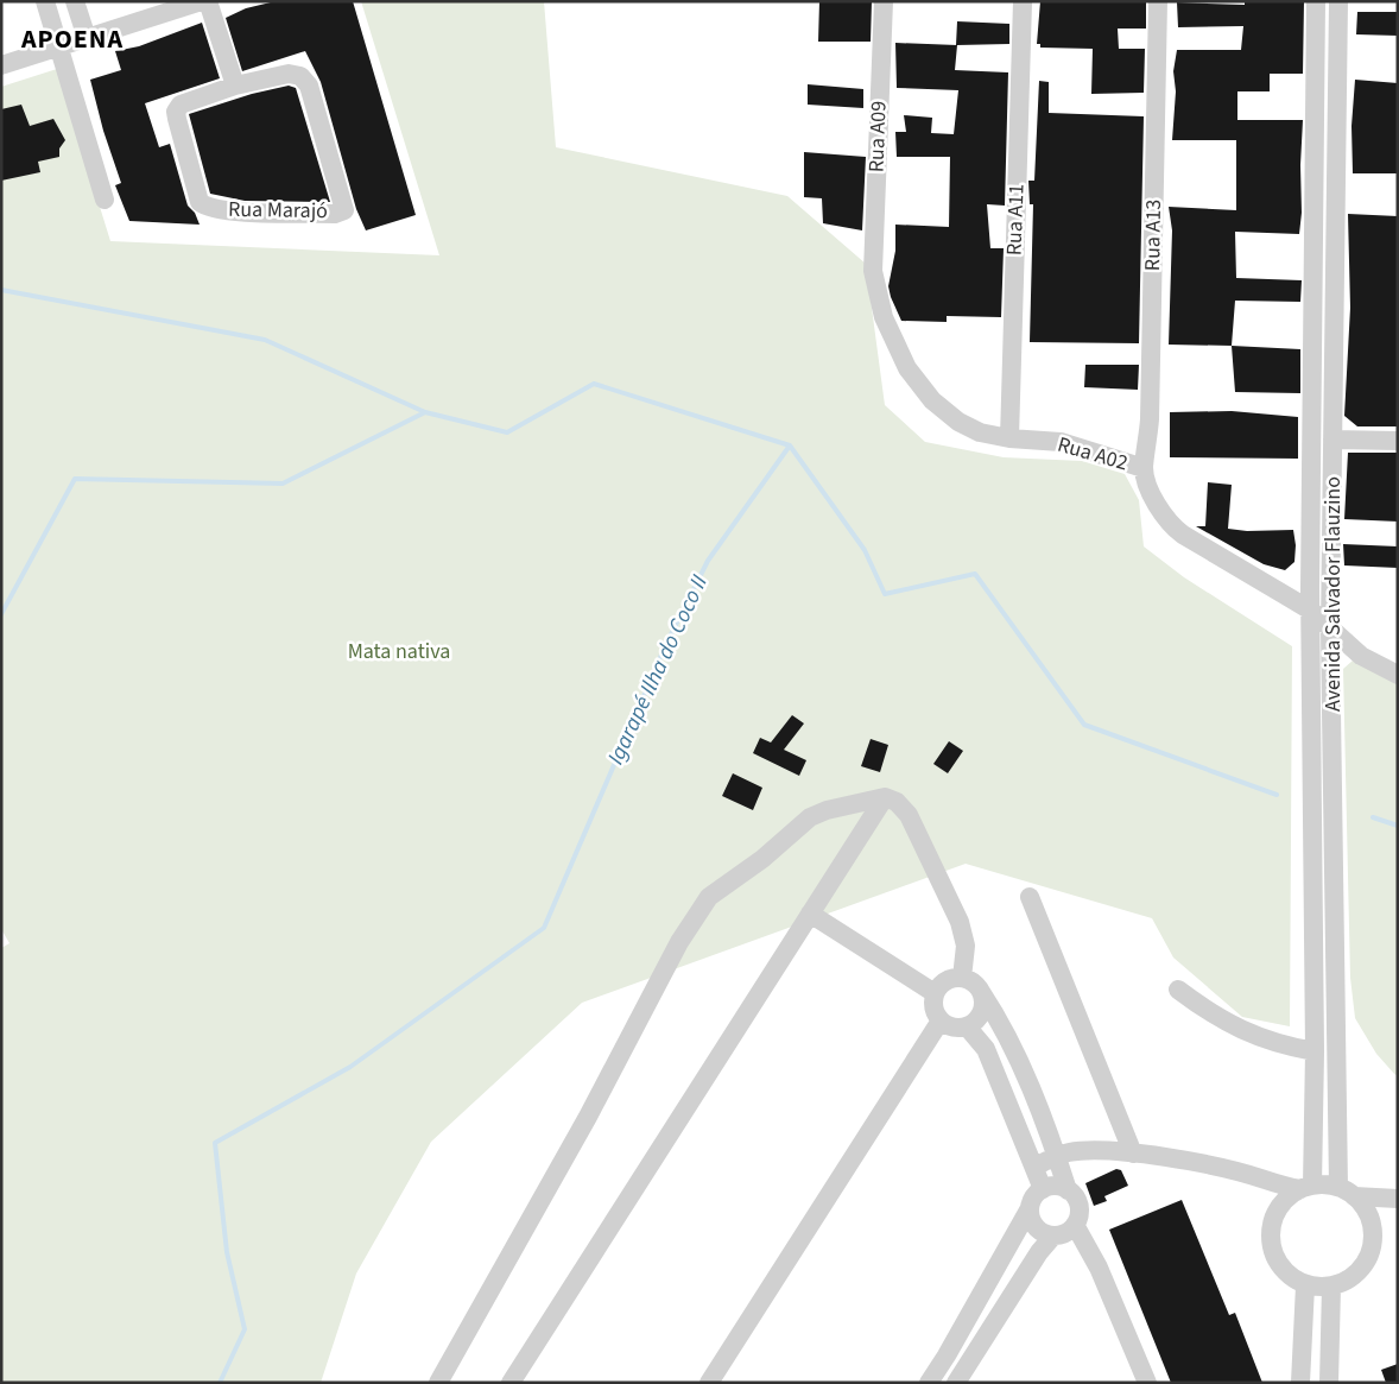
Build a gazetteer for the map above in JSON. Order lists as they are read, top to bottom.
{
  "streets": {
    "street": [
      "Rua A09",
      "Rua Marajó",
      "Rua A11",
      "Rua A13",
      "Rua A02",
      "Avenida Salvador Flauzino"
    ]
  },
  "crossings": [
    ["Rua A09", "Rua A02"],
    ["Rua A11", "Rua A02"],
    ["Rua A13", "Rua A02"],
    ["Rua A02", "Avenida Salvador Flauzino"]
  ],
  "districts": ["APOENA"],
  "water": ["Igarapé Ilha do Coco II"],
  "parks": ["Mata nativa"]
}
